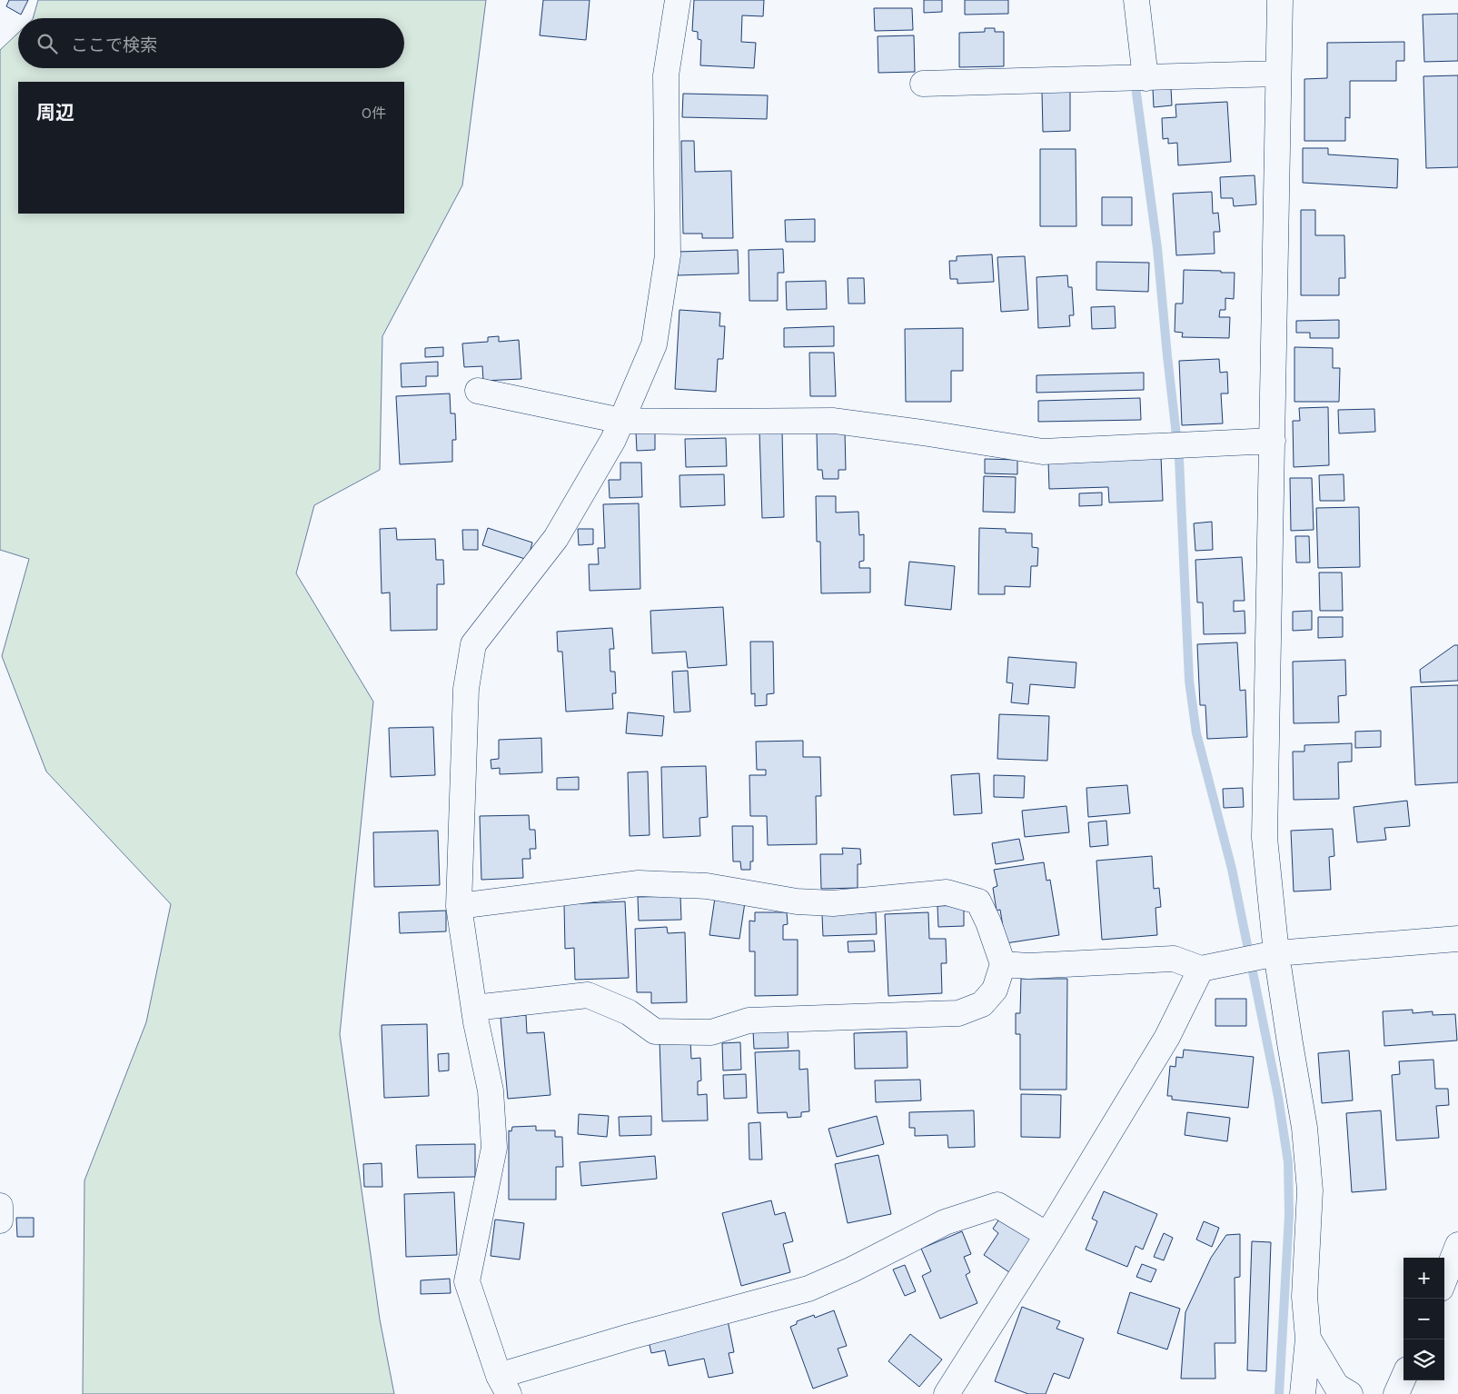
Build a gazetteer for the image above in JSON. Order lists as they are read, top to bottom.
{
  "page": {
    "search": "ここで検索",
    "heading": ["周辺", "0件"],
    "map_buttons": ["+", "−"]
  }
}
